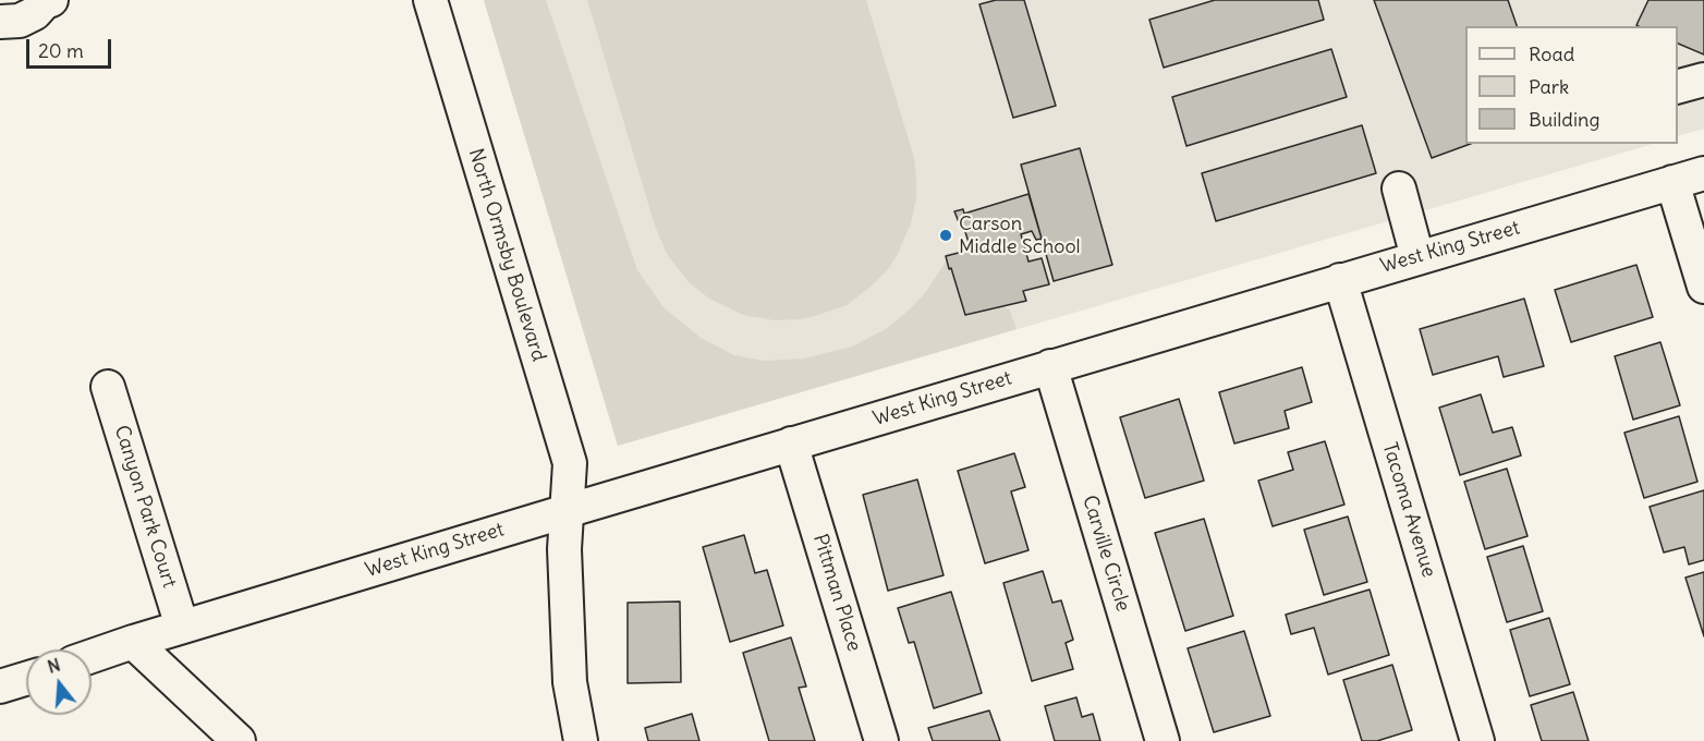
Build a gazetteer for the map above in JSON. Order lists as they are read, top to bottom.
{
  "streets": {
    "street": [
      "West King Street",
      "North Ormsby Boulevard",
      "Canyon Park Court",
      "Tacoma Avenue",
      "Carville Circle",
      "Pittman Place"
    ]
  },
  "crossings": [
    ["West King Street", "North Ormsby Boulevard"],
    ["West King Street", "Canyon Park Court"],
    ["West King Street", "Tacoma Avenue"],
    ["West King Street", "Carville Circle"],
    ["West King Street", "Pittman Place"]
  ],
  "places": ["Carson Middle School"],
  "legend": ["Road", "Park", "Building"],
  "scale_bar": "20 m",
  "north": "top"
}
